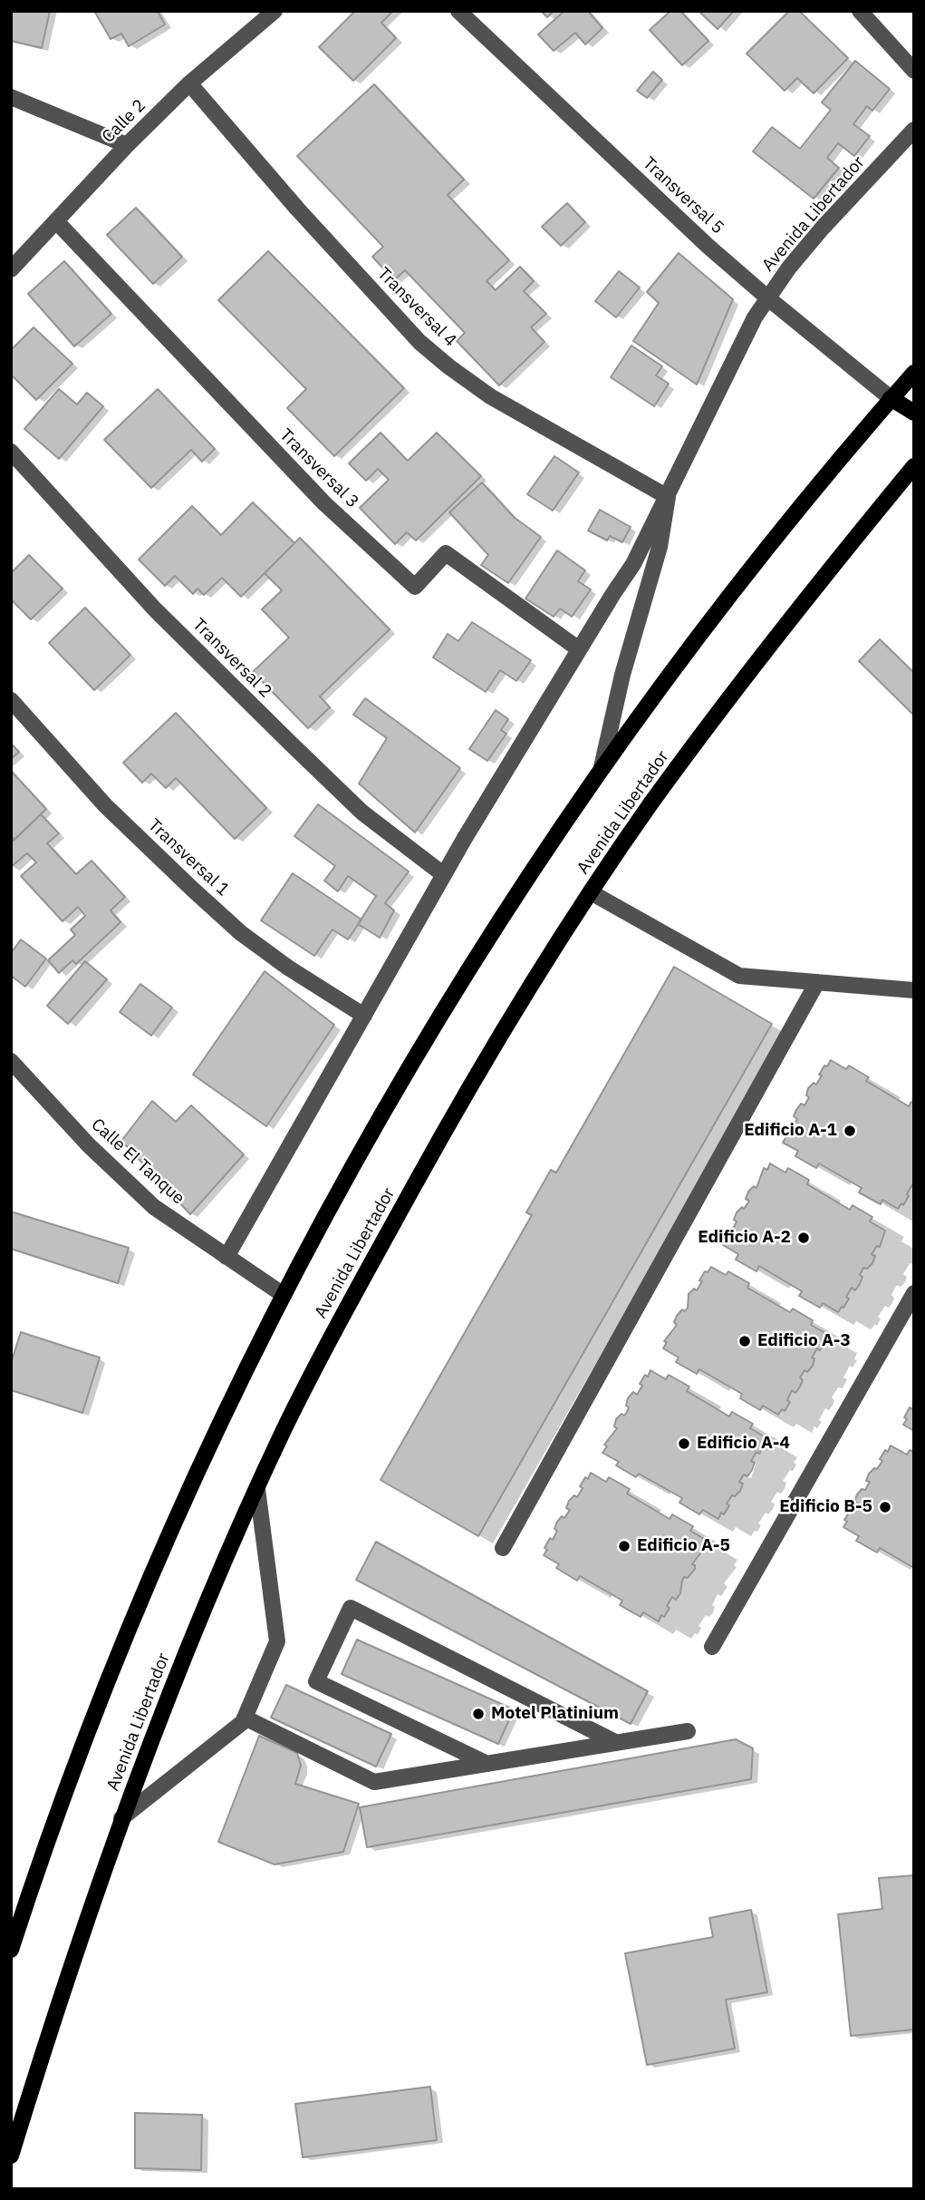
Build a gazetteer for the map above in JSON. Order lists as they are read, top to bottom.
{
  "streets": {
    "main road": ["Avenida Libertador"],
    "street": [
      "Calle 2",
      "Transversal 5",
      "Transversal 4",
      "Transversal 3",
      "Transversal 2",
      "Transversal 1",
      "Calle El Tanque"
    ]
  },
  "crossings": [
    ["Calle 2", "Transversal 4"],
    ["Calle 2", "Transversal 3"],
    ["Transversal 5", "Avenida Libertador"],
    ["Avenida Libertador", "Transversal 4"],
    ["Avenida Libertador", "Transversal 3"],
    ["Avenida Libertador", "Transversal 2"],
    ["Avenida Libertador", "Transversal 1"],
    ["Avenida Libertador", "Calle El Tanque"]
  ],
  "places": [
    "Edificio A-1",
    "Edificio A-2",
    "Edificio A-3",
    "Edificio A-4",
    "Edificio B-5",
    "Edificio A-5",
    "Motel Platinium"
  ]
}
